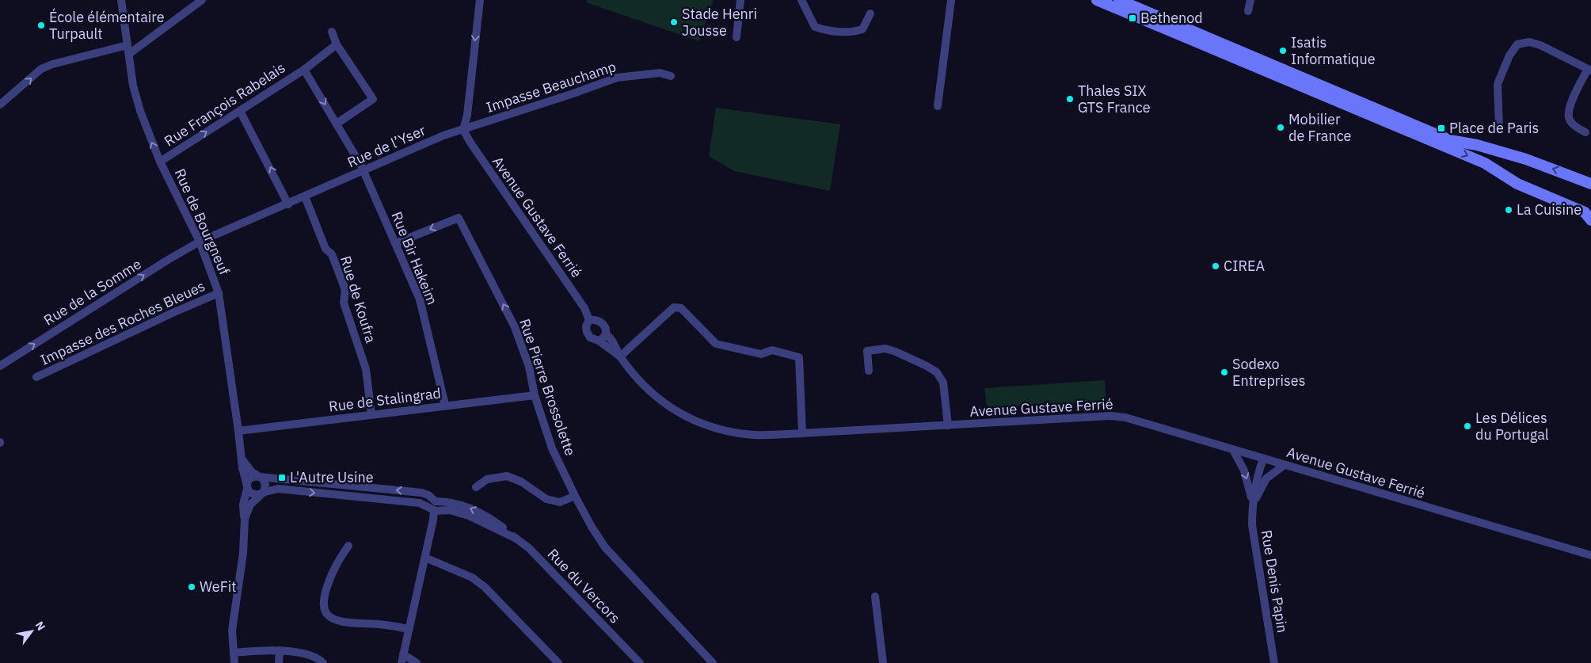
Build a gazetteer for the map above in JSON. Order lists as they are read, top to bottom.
{
  "streets": {
    "street": [
      "Impasse Beauchamp",
      "Rue François Rabelais",
      "Rue de l’Yser",
      "Avenue Gustave Ferrié",
      "Rue de Bourgneuf",
      "Rue Bir Hakeim",
      "Rue de la Somme",
      "Rue de Koufra",
      "Impasse des Roches Bleues",
      "Rue Pierre Brossolette",
      "Rue de Stalingrad",
      "Rue Denis Papin",
      "Rue du Vercors"
    ]
  },
  "crossings": [
    ["Impasse Beauchamp", "Rue de l’Yser"],
    ["Impasse Beauchamp", "Avenue Gustave Ferrié"],
    ["Rue François Rabelais", "Rue de Bourgneuf"],
    ["Rue François Rabelais", "Rue Bir Hakeim"],
    ["Rue de l’Yser", "Avenue Gustave Ferrié"],
    ["Rue de l’Yser", "Rue de Bourgneuf"],
    ["Rue de l’Yser", "Rue Bir Hakeim"],
    ["Rue de l’Yser", "Rue de la Somme"],
    ["Rue de l’Yser", "Rue de Koufra"],
    ["Avenue Gustave Ferrié", "Rue Denis Papin"],
    ["Rue de Bourgneuf", "Rue de la Somme"],
    ["Rue de Bourgneuf", "Impasse des Roches Bleues"],
    ["Rue de Bourgneuf", "Rue de Stalingrad"],
    ["Rue de Bourgneuf", "Rue du Vercors"],
    ["Rue Bir Hakeim", "Rue Pierre Brossolette"],
    ["Rue Bir Hakeim", "Rue de Stalingrad"],
    ["Rue de Koufra", "Rue de Stalingrad"],
    ["Rue Pierre Brossolette", "Rue de Stalingrad"]
  ],
  "one_way": ["Rue François Rabelais", "Rue de la Somme"],
  "places": {
    "transit": ["Bethenod", "Place de Paris", "L'Autre Usine"],
    "other": [
      "Stade Henri Jousse",
      "École élémentaire Turpault",
      "Isatis Informatique",
      "Thales SIX GTS France",
      "Mobilier de France",
      "La Cuisine",
      "CIREA",
      "Sodexo Entreprises",
      "Les Délices du Portugal",
      "WeFit"
    ]
  },
  "north": "top right"
}
